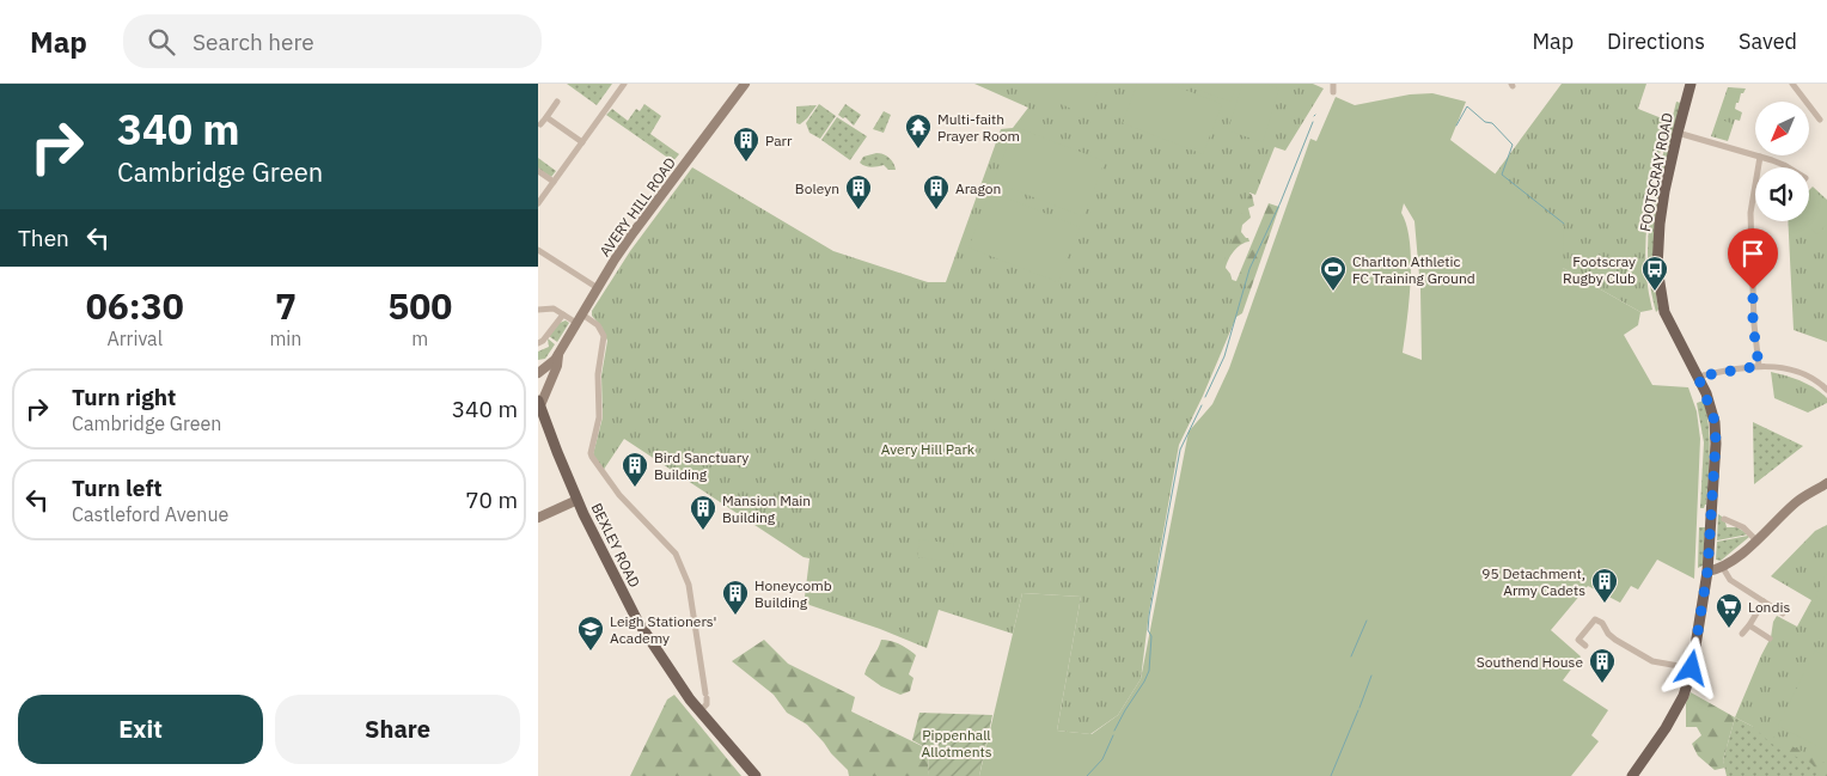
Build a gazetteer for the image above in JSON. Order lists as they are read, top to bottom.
{
  "streets": {
    "main road": ["FOOTSCRAY ROAD", "AVERY HILL ROAD", "BEXLEY ROAD"]
  },
  "crossings": [
    ["AVERY HILL ROAD", "BEXLEY ROAD"]
  ],
  "parks": ["Avery Hill Park", "Pippenhall Allotments"],
  "places": {
    "temple": ["Multi-faith Prayer Room"],
    "building": [
      "Parr",
      "Boleyn",
      "Aragon",
      "Bird Sanctuary Building",
      "Mansion Main Building",
      "95 Detachment, Army Cadets",
      "Honeycomb Building",
      "Southend House"
    ],
    "sports": ["Charlton Athletic FC Training Ground"],
    "bus stop": ["Footscray Rugby Club"],
    "supermarket": ["Londis"],
    "school or university": ["Leigh Stationers' Academy"]
  },
  "north": "bottom left",
  "page": {
    "header": "Map",
    "search": "Search here",
    "nav": ["Map", "Directions", "Saved"],
    "turn": ["340 m", "Cambridge Green"],
    "then": "Then",
    "eta": [
      "06:30",
      "Arrival",
      "7",
      "min",
      "500",
      "m"
    ],
    "list": [
      {
        "name": "Turn right",
        "note": "Cambridge Green",
        "value": "340 m"
      },
      {
        "name": "Turn left",
        "note": "Castleford Avenue",
        "value": "70 m"
      }
    ],
    "buttons": ["Exit", "Share"]
  }
}
